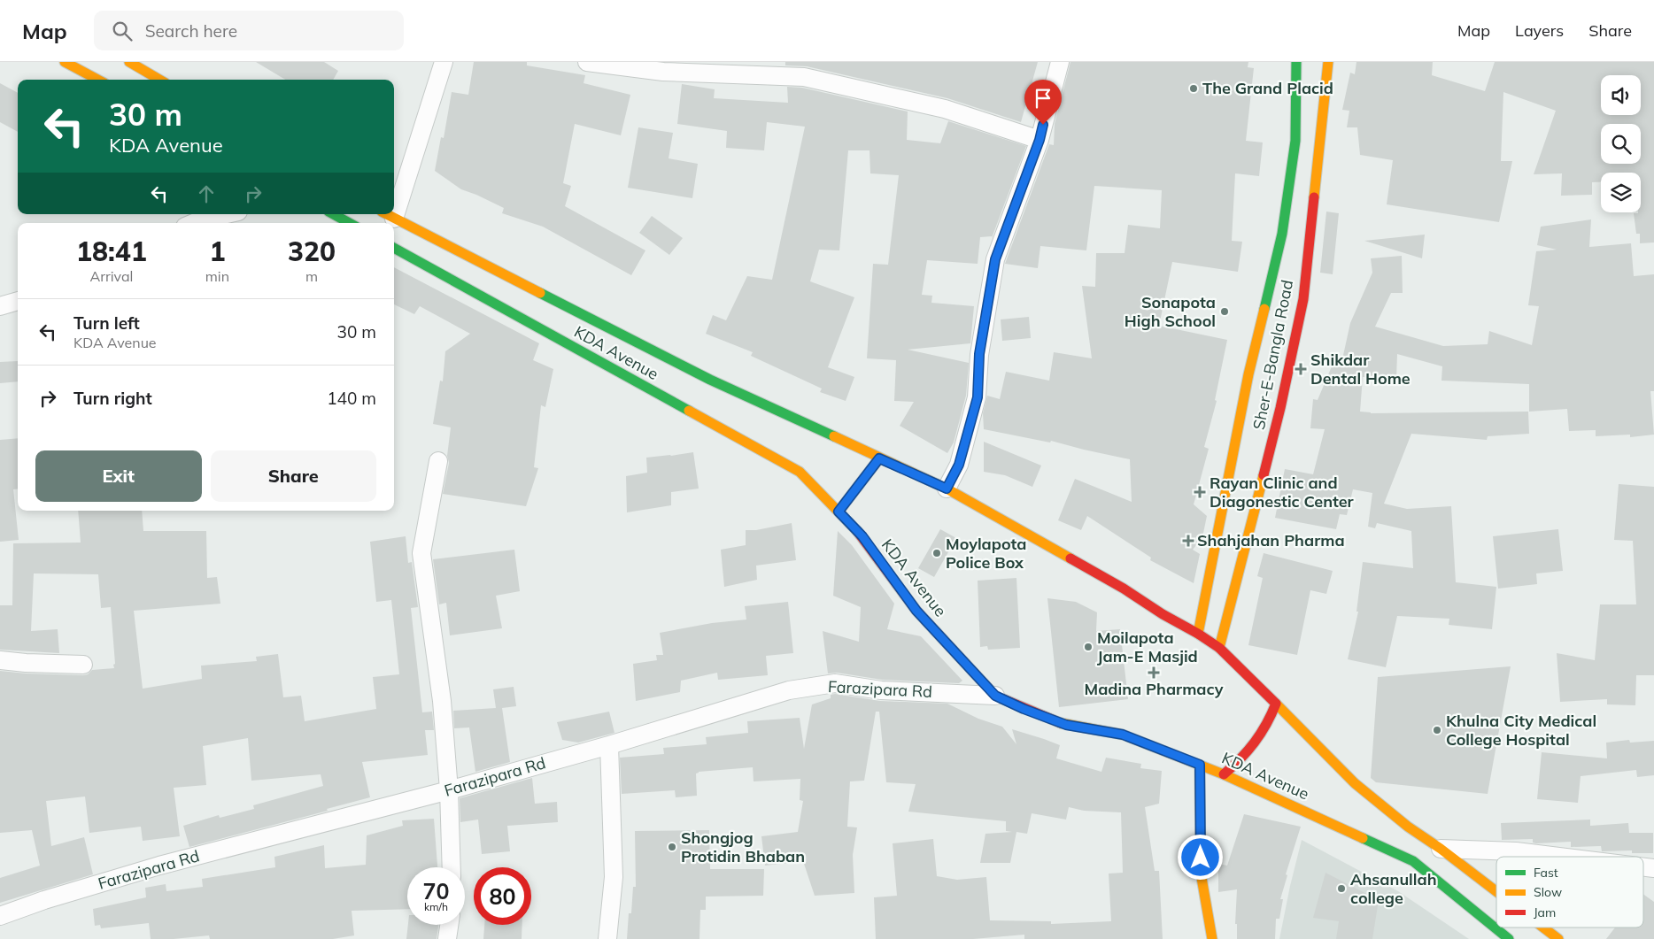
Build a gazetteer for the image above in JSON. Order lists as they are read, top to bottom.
{
  "streets": {
    "main road": ["KDA Avenue", "Sher-E-Bangla Road"],
    "street": ["Farazipara Rd"]
  },
  "crossings": [
    ["KDA Avenue", "Sher-E-Bangla Road"],
    ["KDA Avenue", "Farazipara Rd"]
  ],
  "places": {
    "other": [
      "The Grand Placid",
      "Sonapota High School",
      "Moylapota Police Box",
      "Moilapota Jam-E Masjid",
      "Khulna City Medical College Hospital",
      "Shongjog Protidin Bhaban",
      "Ahsanullah college"
    ],
    "health": [
      "Shikdar Dental Home",
      "Rayan Clinic and Diagonestic Center",
      "Shahjahan Pharma",
      "Madina Pharmacy"
    ]
  },
  "legend": ["Fast", "Slow", "Jam"],
  "page": {
    "header": "Map",
    "search": "Search here",
    "nav": ["Map", "Layers", "Share"],
    "turn": ["30 m", "KDA Avenue"],
    "eta": [
      "18:41",
      "Arrival",
      "1",
      "min",
      "320",
      "m"
    ],
    "list": [
      {
        "name": "Turn left",
        "note": "KDA Avenue",
        "value": "30 m"
      },
      {
        "name": "Turn right",
        "value": "140 m"
      }
    ],
    "buttons": ["Exit", "Share"],
    "speed": "70 km/h",
    "limit": "80"
  }
}
